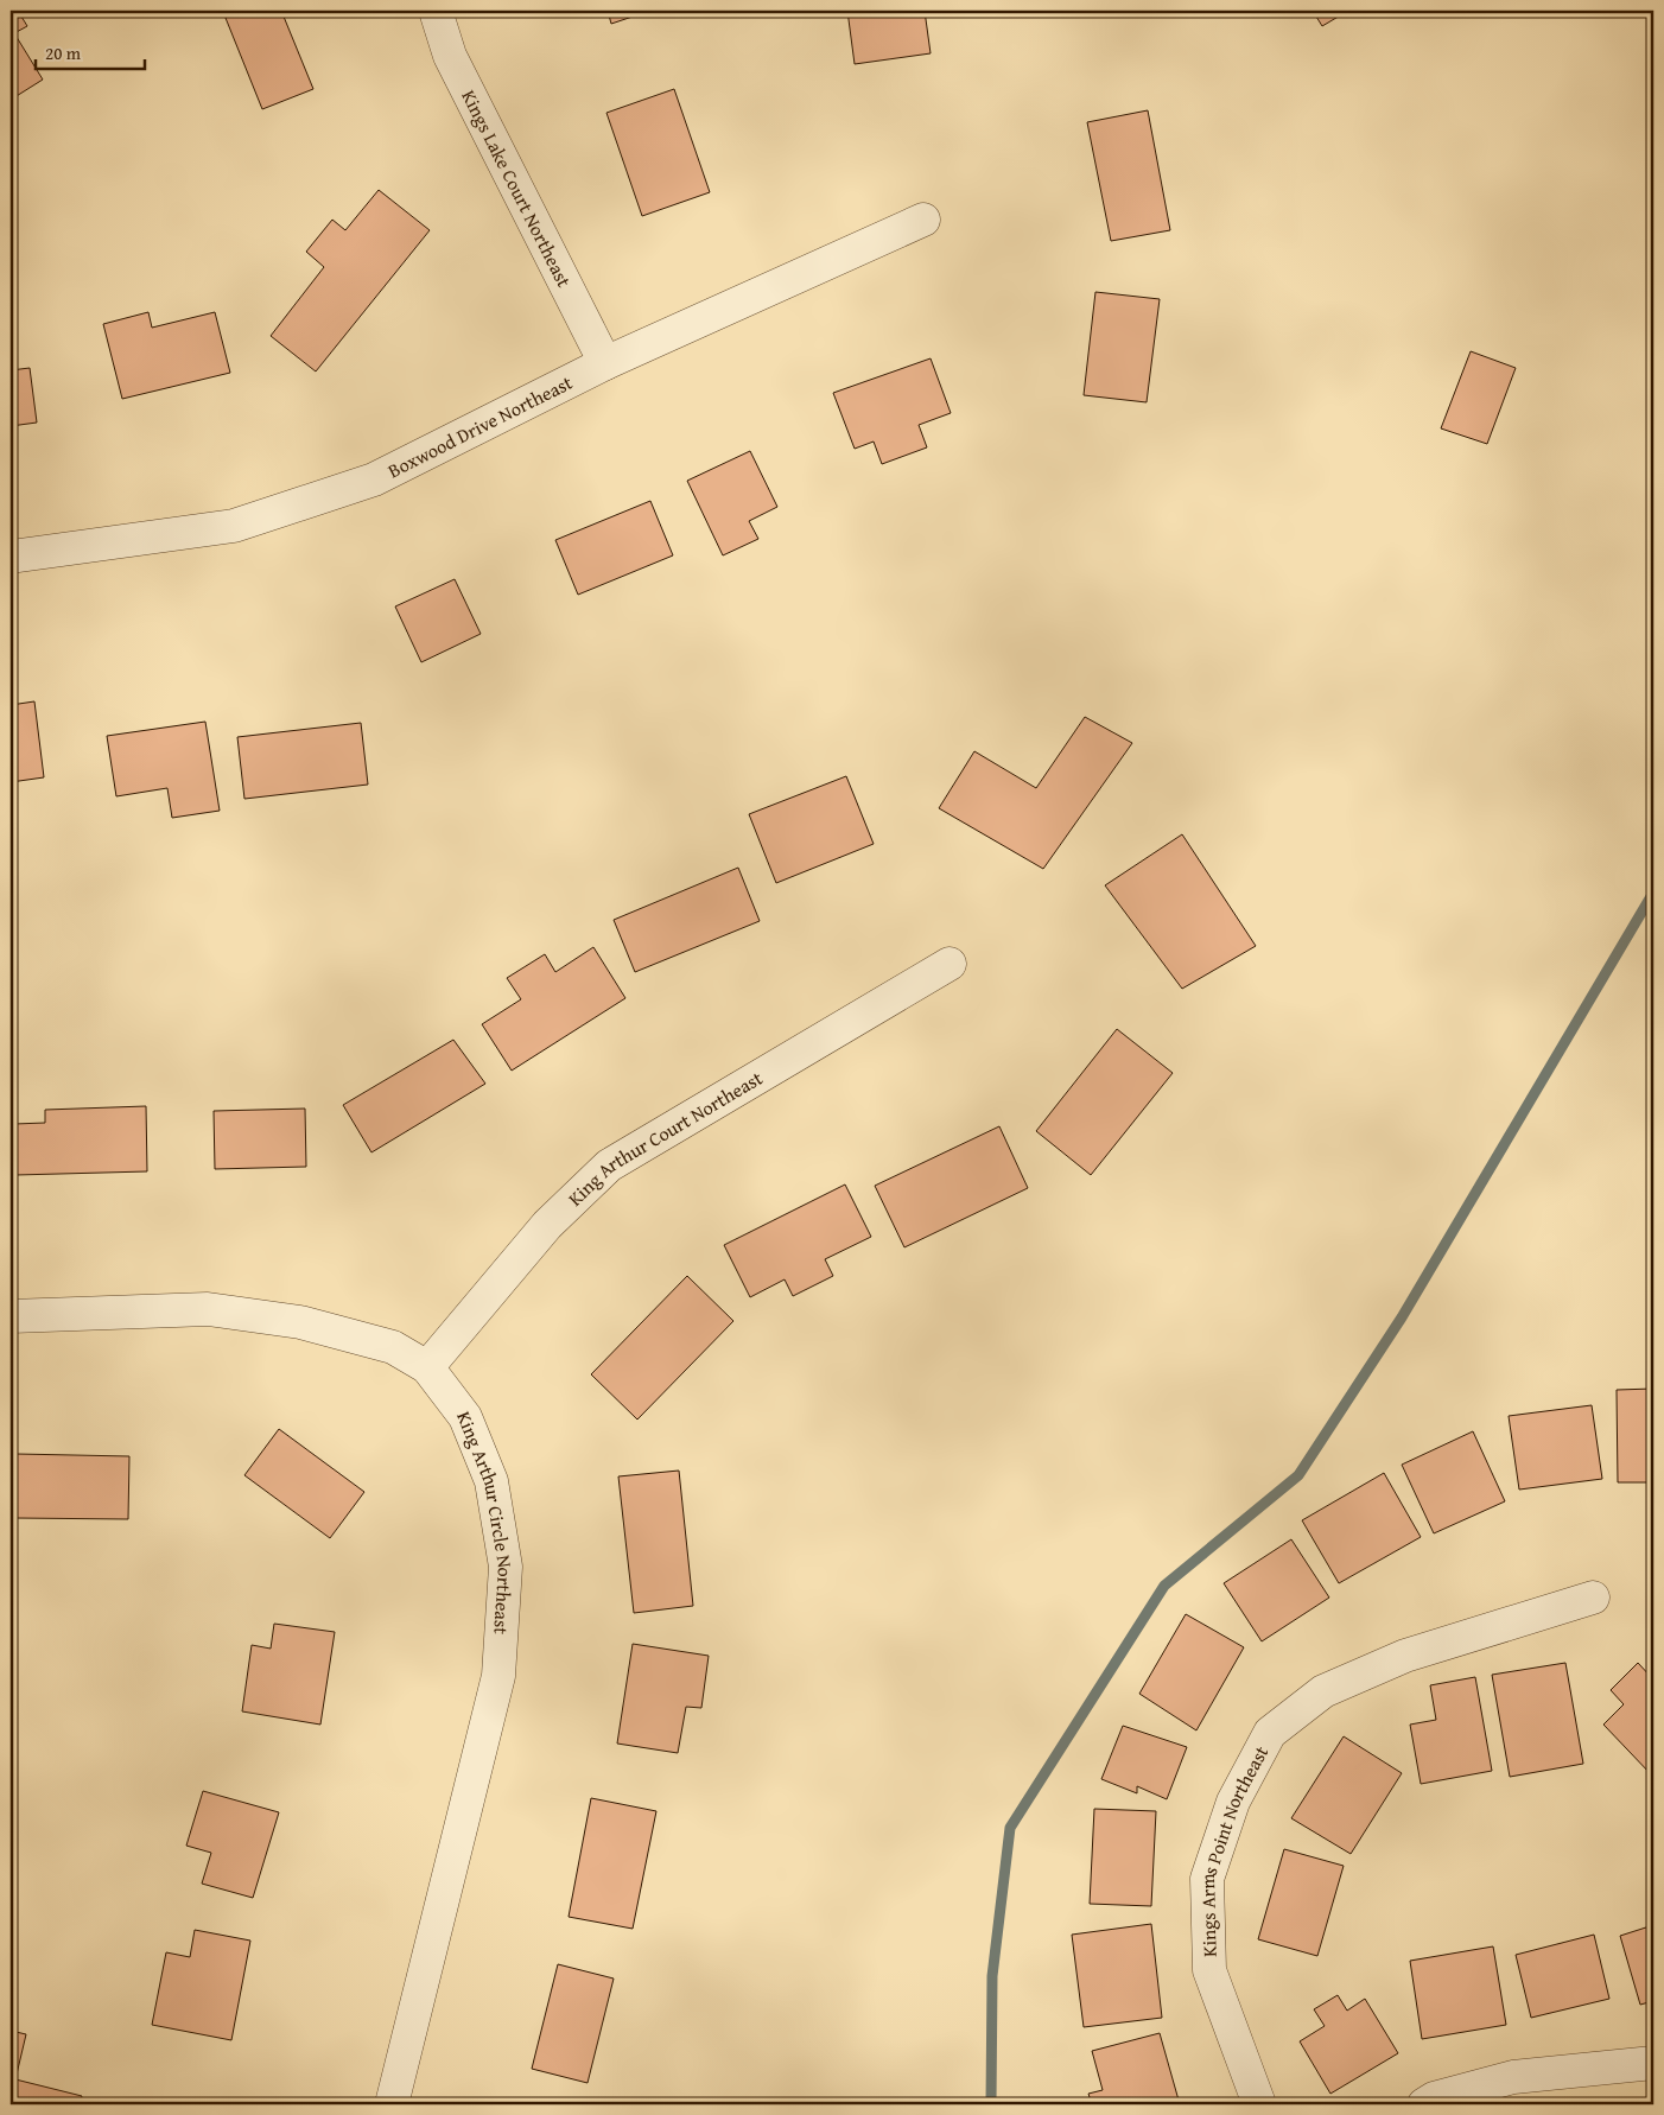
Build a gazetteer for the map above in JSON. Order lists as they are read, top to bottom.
{
  "streets": {
    "street": [
      "Kings Lake Court Northeast",
      "Boxwood Drive Northeast",
      "King Arthur Court Northeast",
      "King Arthur Circle Northeast",
      "Kings Arms Point Northeast"
    ]
  },
  "crossings": [
    ["Kings Lake Court Northeast", "Boxwood Drive Northeast"],
    ["King Arthur Court Northeast", "King Arthur Circle Northeast"]
  ],
  "scale_bar": "20 m"
}
